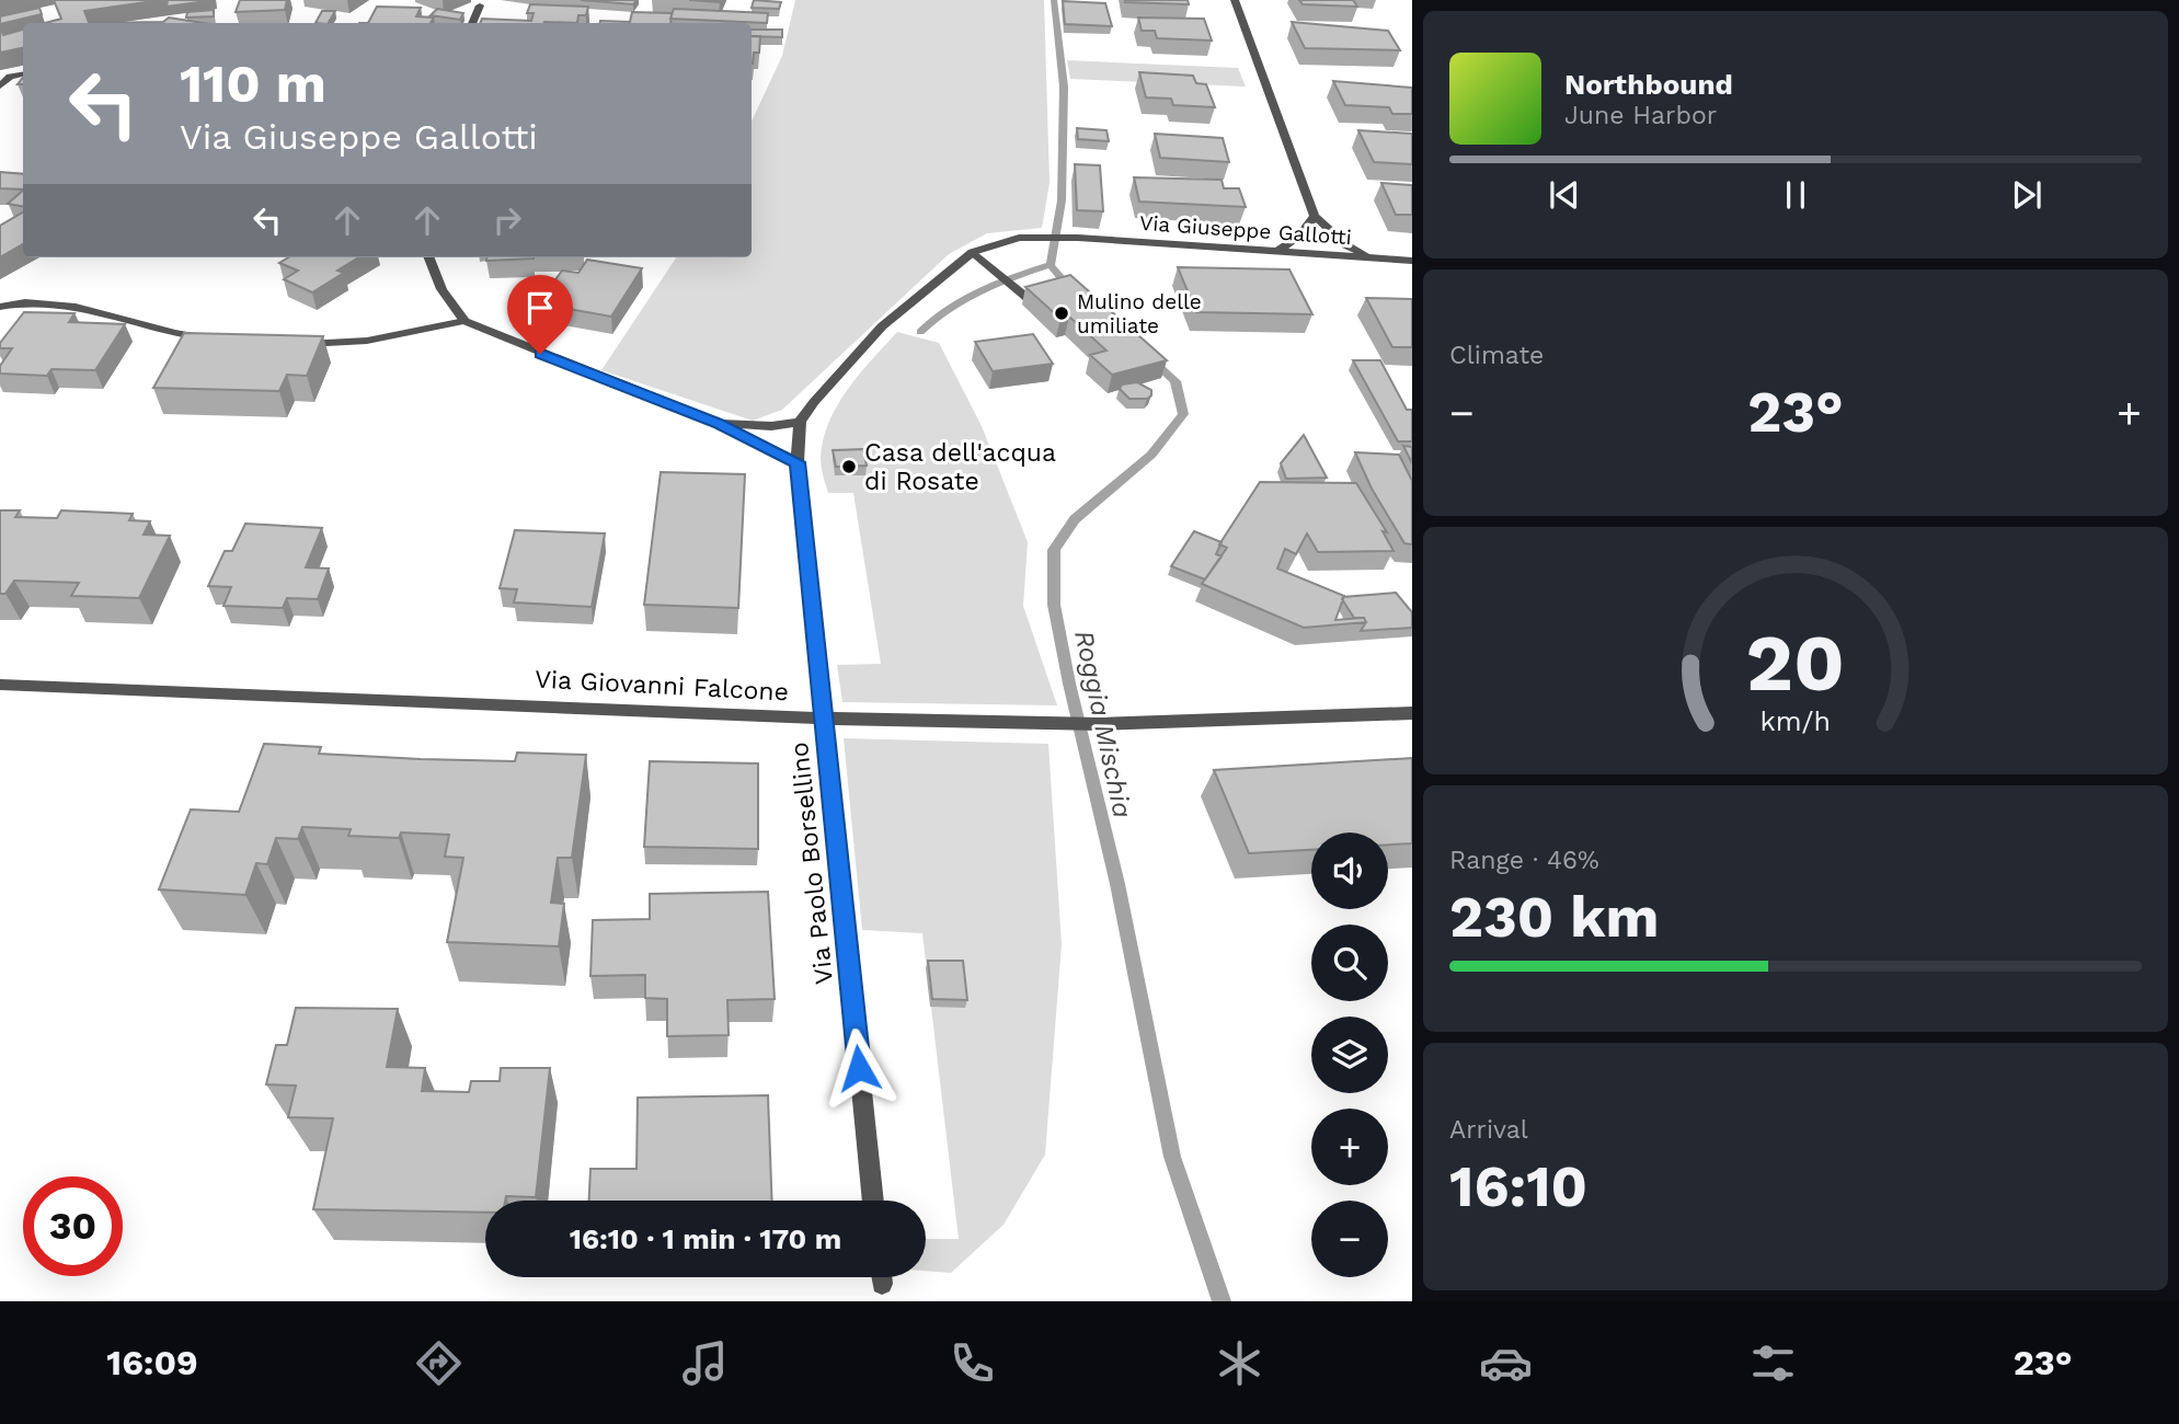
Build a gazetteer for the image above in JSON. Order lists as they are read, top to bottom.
{
  "streets": {
    "street": ["Via Giuseppe Gallotti", "Via Giovanni Falcone", "Via Paolo Borsellino"]
  },
  "crossings": [
    ["Via Giovanni Falcone", "Via Paolo Borsellino"]
  ],
  "water": ["Roggia Mischia"],
  "places": ["Mulino delle umiliate", "Casa dell'acqua di Rosate"],
  "page": {
    "turn": ["110 m", "Via Giuseppe Gallotti"],
    "song": ["Northbound", "June Harbor"],
    "tile": [
      "Climate",
      ["Range · 46%", "230 km"],
      ["Arrival", "16:10"]
    ],
    "heat": ["−", "23°", "+"],
    "map_buttons": ["+", "−"],
    "limit": "30",
    "trip": "16:10 · 1 min · 170 m",
    "tabs": ["16:09", "23°"],
    "gauge": ["20", "km/h"]
  }
}
